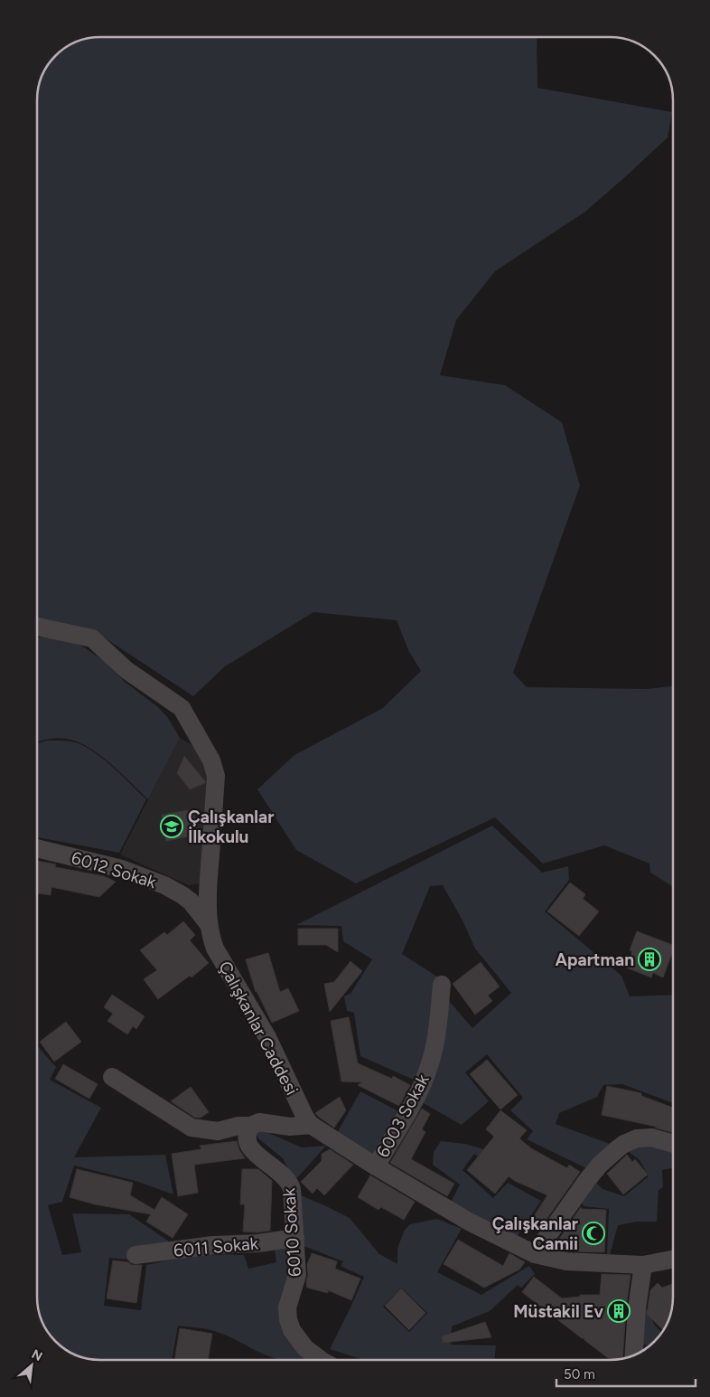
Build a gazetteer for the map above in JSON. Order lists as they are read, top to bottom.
{
  "streets": {
    "street": [
      "6012 Sokak",
      "Çalışkanlar Caddesi",
      "6003 Sokak",
      "6010 Sokak",
      "6011 Sokak"
    ]
  },
  "crossings": [
    ["6012 Sokak", "Çalışkanlar Caddesi"],
    ["Çalışkanlar Caddesi", "6003 Sokak"],
    ["6010 Sokak", "6011 Sokak"]
  ],
  "places": {
    "school or university": ["Çalışkanlar İlkokulu"],
    "building": ["Apartman", "Müstakil Ev"],
    "mosque": ["Çalışkanlar Camii"]
  },
  "scale_bar": "50 m",
  "north": "top right"
}
